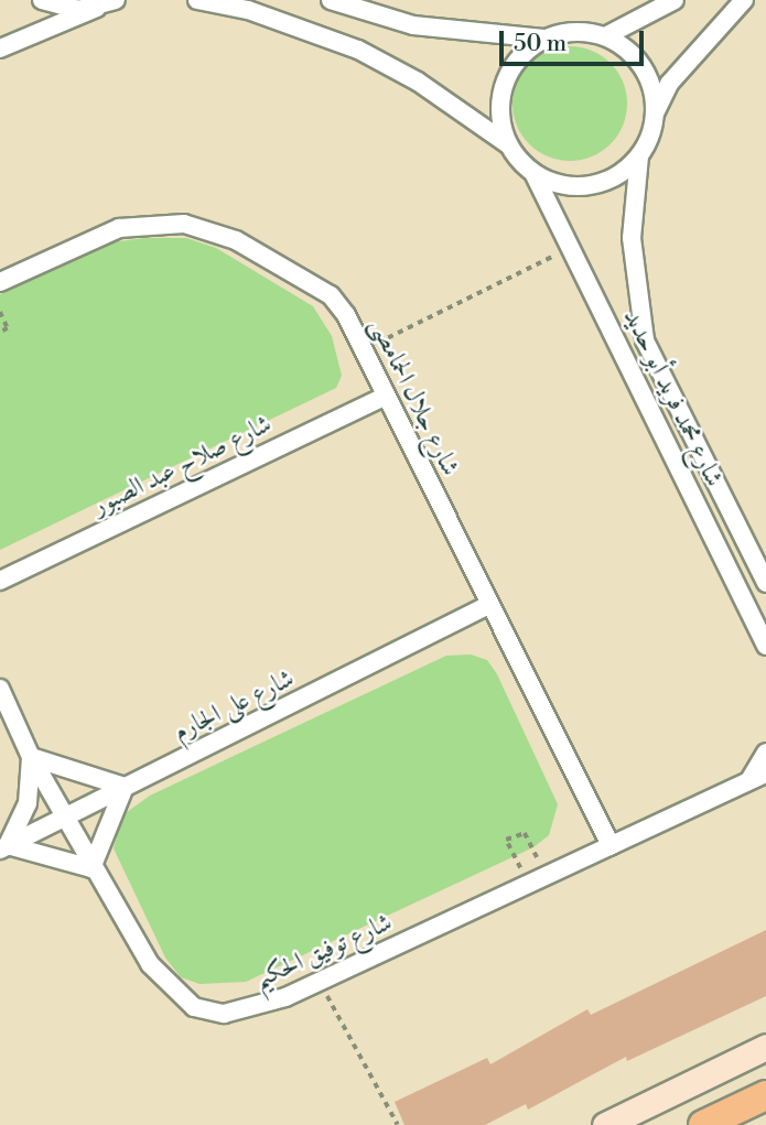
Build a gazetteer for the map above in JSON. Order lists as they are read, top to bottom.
{
  "streets": {
    "street": [
      "شارع جلال الحمامصى",
      "شارع محمد فريد أبو حديد",
      "شارع صلاح عبد الصبور",
      "شارع على الجارم",
      "شارع توفيق الحكيم"
    ]
  },
  "crossings": [
    ["شارع جلال الحمامصى", "شارع صلاح عبد الصبور"],
    ["شارع جلال الحمامصى", "شارع على الجارم"],
    ["شارع جلال الحمامصى", "شارع توفيق الحكيم"],
    ["شارع على الجارم", "شارع توفيق الحكيم"]
  ],
  "scale_bar": "50 m"
}
